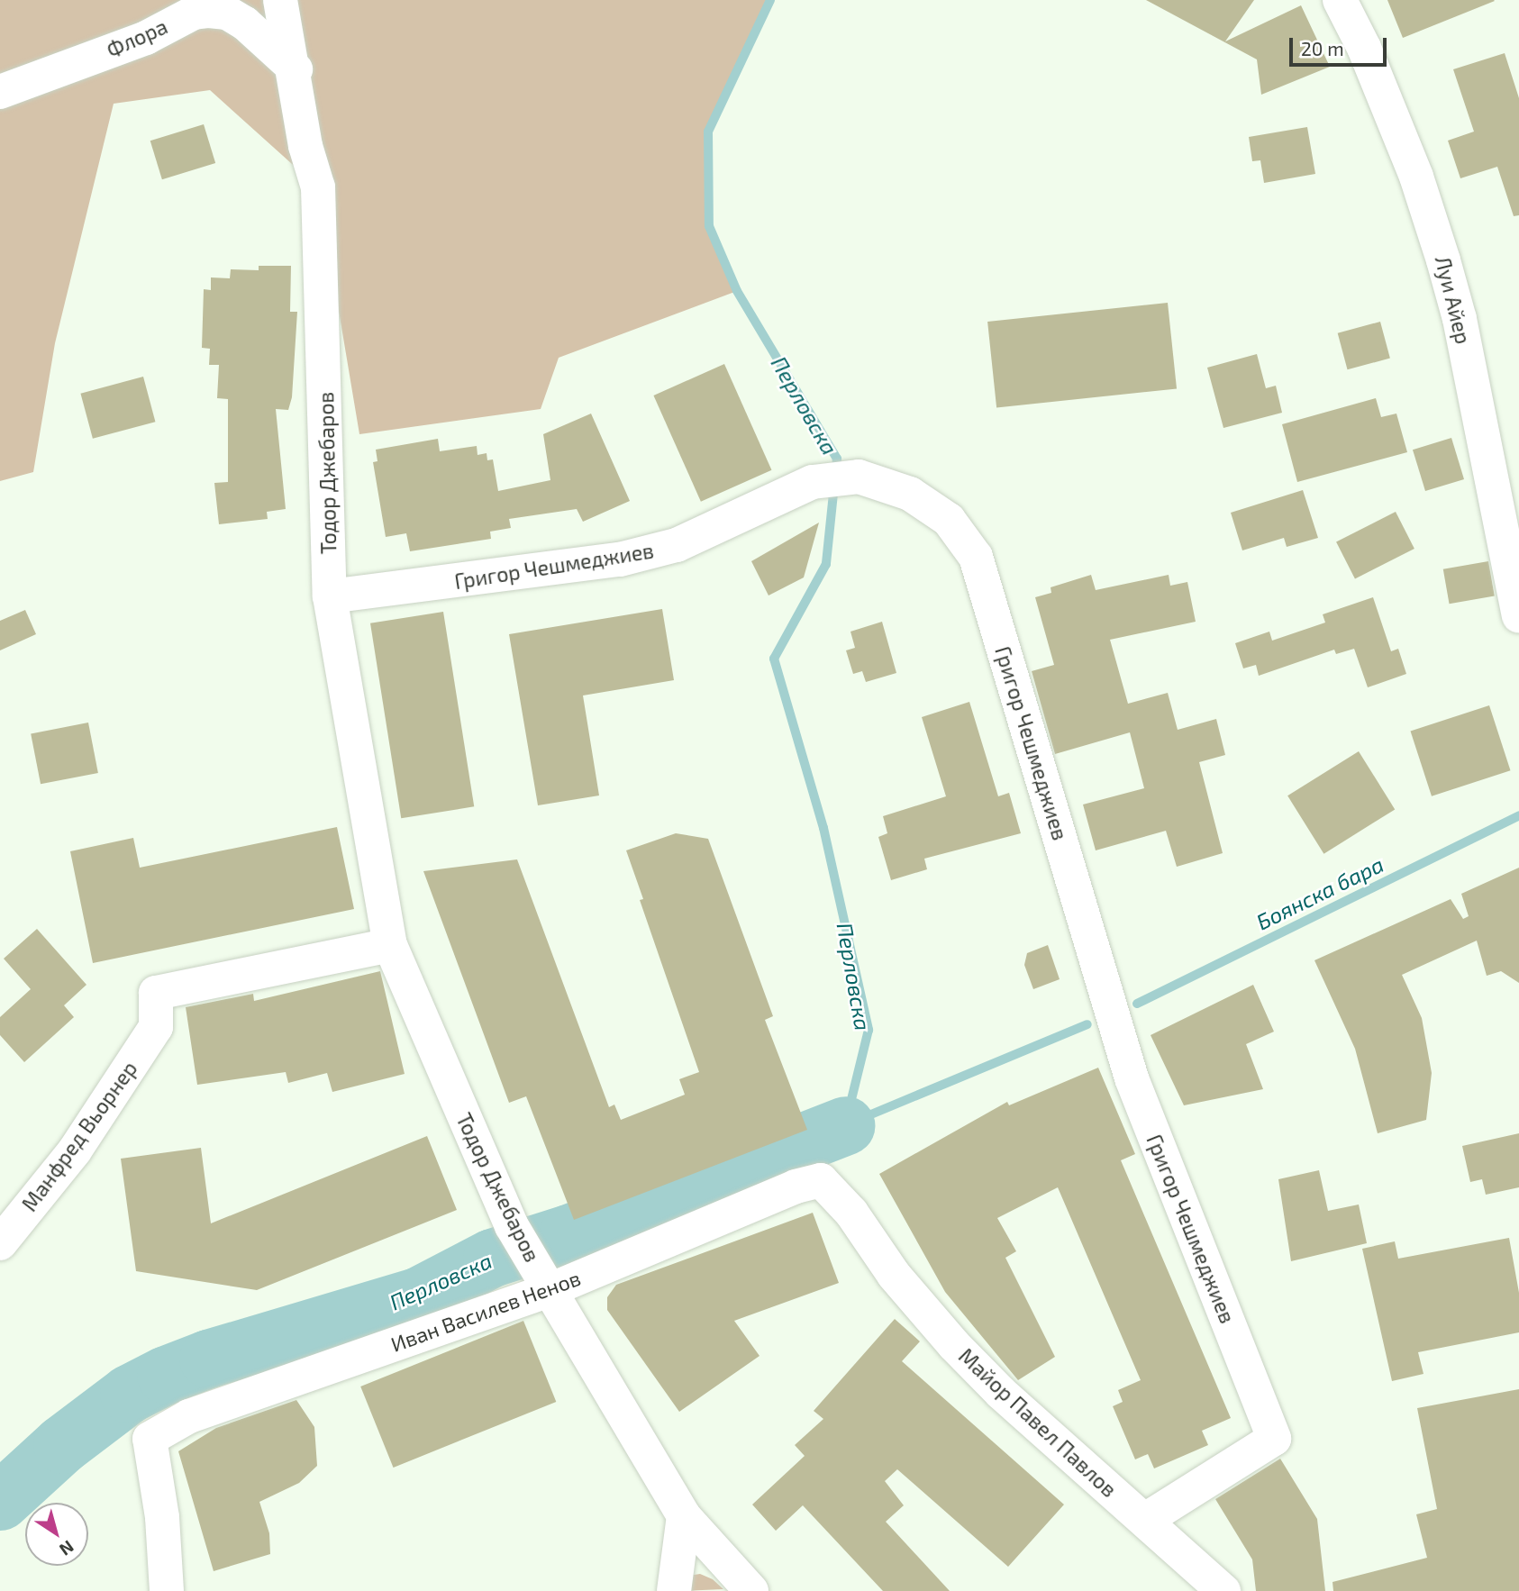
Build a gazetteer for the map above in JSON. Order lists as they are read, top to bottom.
{
  "streets": {
    "street": [
      "Флора",
      "Луи Айер",
      "Тодор Джебаров",
      "Григор Чешмеджиев",
      "Манфред Вьорнер",
      "Иван Василев Ненов",
      "Майор Павел Павлов"
    ]
  },
  "crossings": [
    ["Флора", "Тодор Джебаров"],
    ["Тодор Джебаров", "Григор Чешмеджиев"],
    ["Тодор Джебаров", "Манфред Вьорнер"],
    ["Тодор Джебаров", "Иван Василев Ненов"],
    ["Григор Чешмеджиев", "Майор Павел Павлов"],
    ["Иван Василев Ненов", "Майор Павел Павлов"]
  ],
  "water": ["Перловска", "Боянска бара"],
  "scale_bar": "20 m",
  "north": "bottom right"
}
